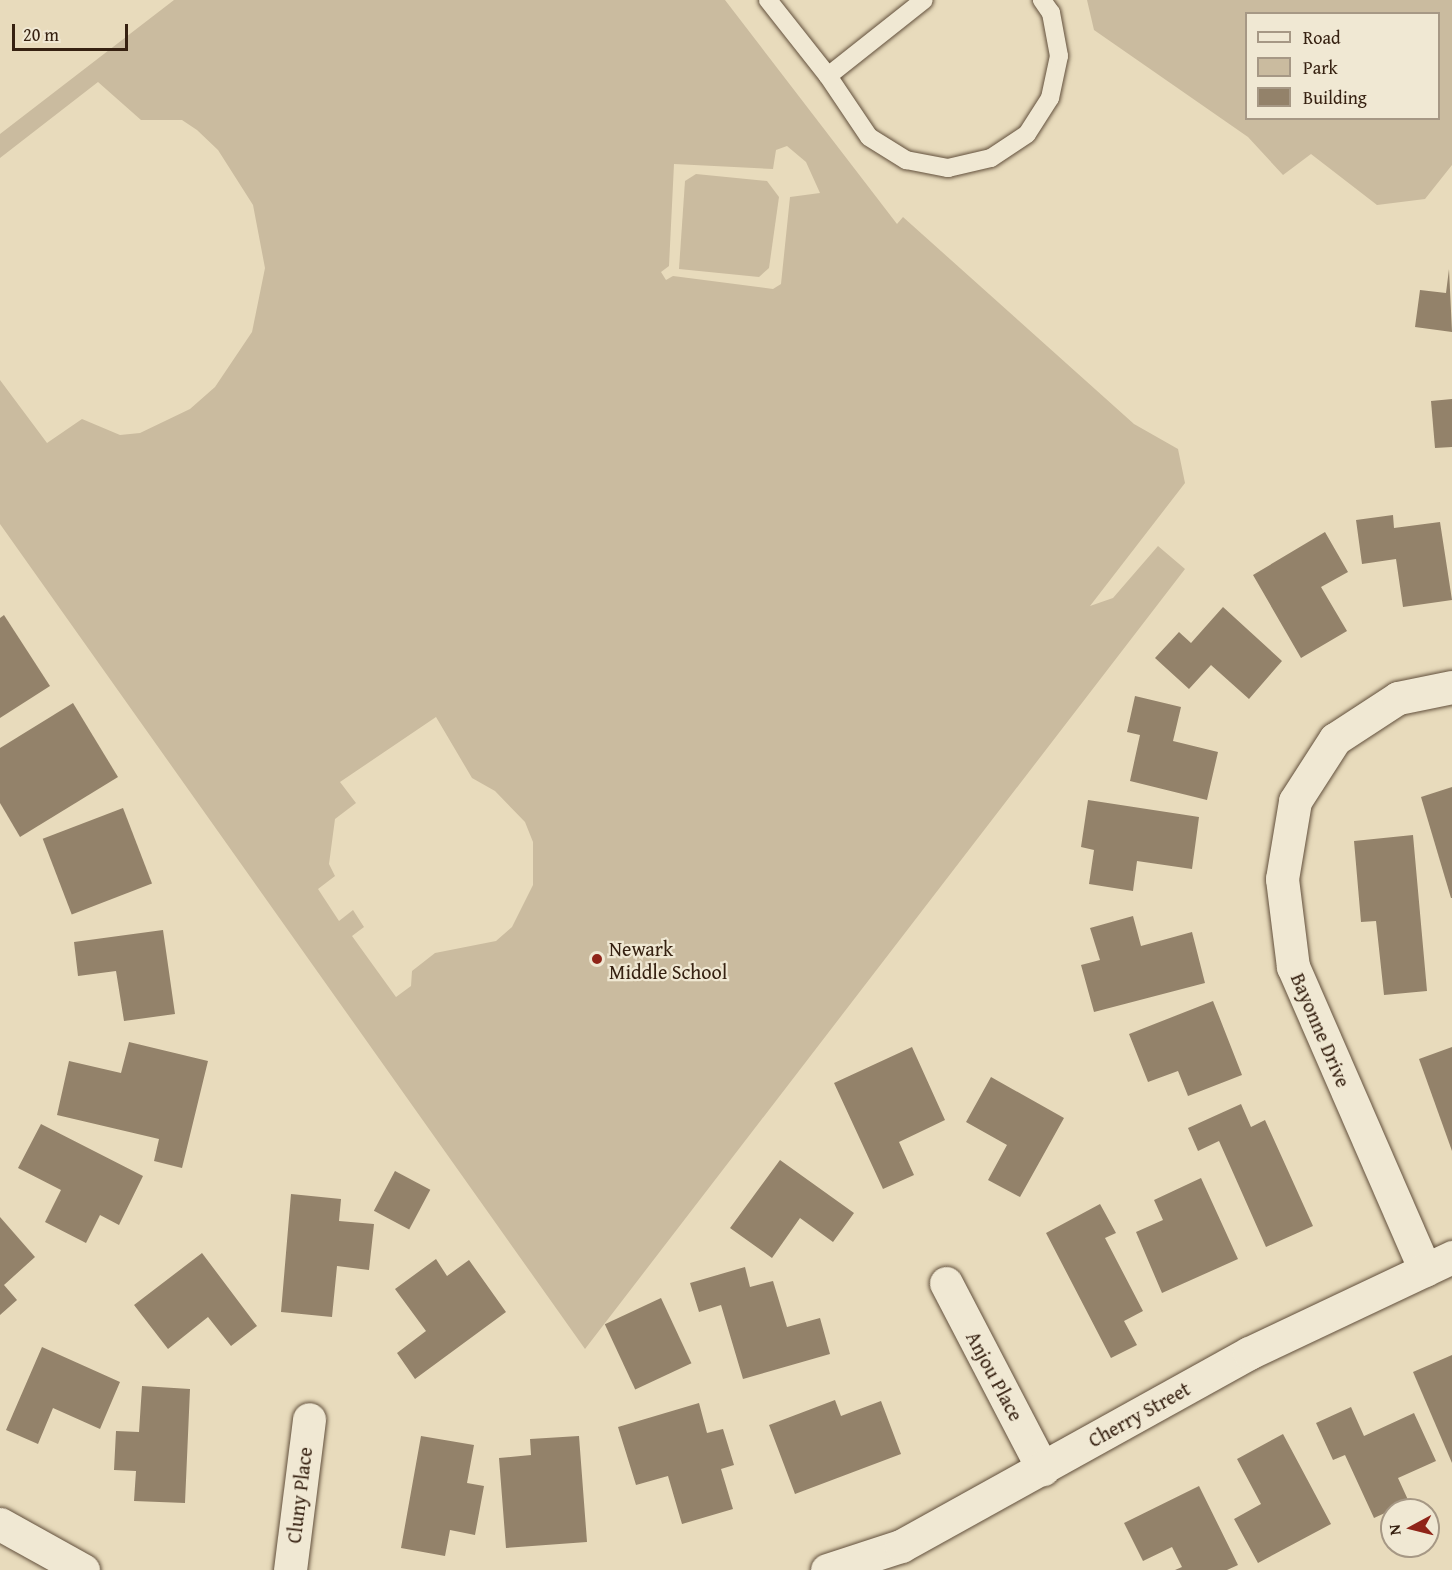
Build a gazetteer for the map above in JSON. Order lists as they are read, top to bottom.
{
  "streets": {
    "street": [
      "Bayonne Drive",
      "Anjou Place",
      "Cherry Street",
      "Cluny Place"
    ]
  },
  "crossings": [
    ["Bayonne Drive", "Cherry Street"],
    ["Anjou Place", "Cherry Street"]
  ],
  "places": ["Newark Middle School"],
  "legend": ["Road", "Park", "Building"],
  "scale_bar": "20 m",
  "north": "left"
}
